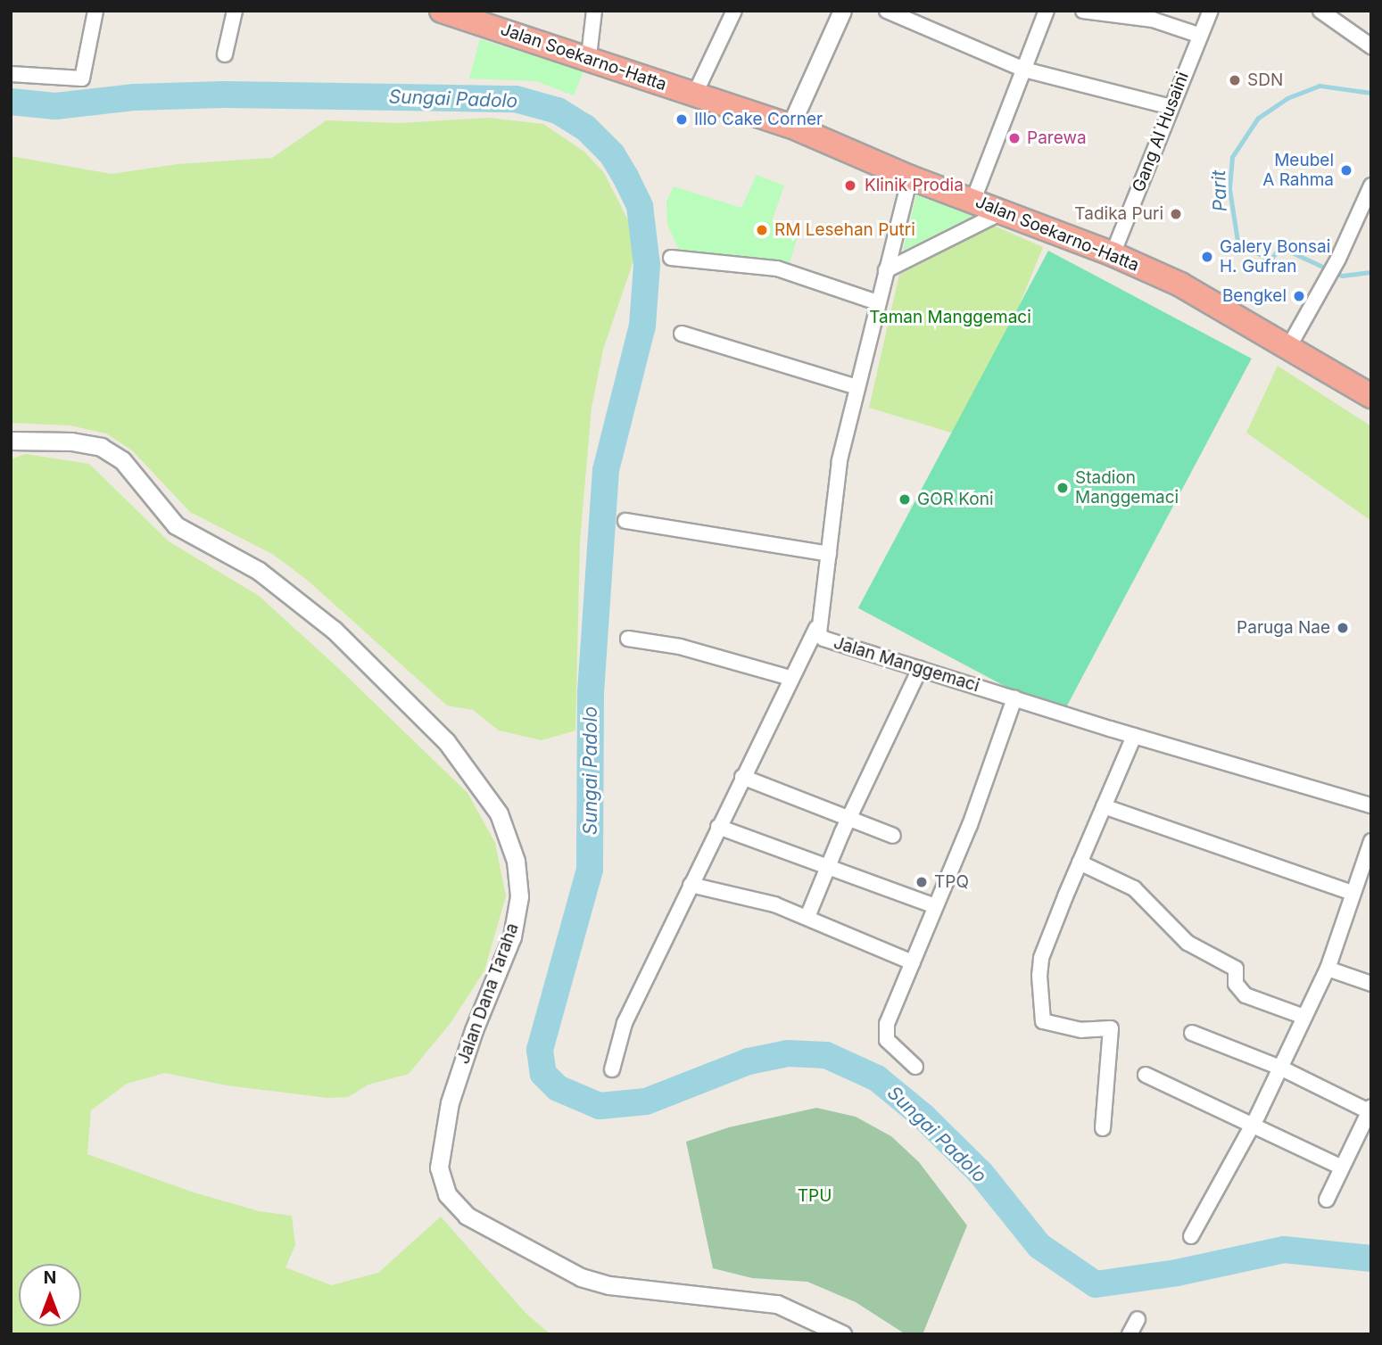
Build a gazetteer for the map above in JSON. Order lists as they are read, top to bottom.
{
  "streets": {
    "highway": ["Jalan Soekarno-Hatta"],
    "street": ["Gang Al Husaini", "Jalan Manggemaci", "Jalan Dana Taraha"]
  },
  "crossings": [
    ["Jalan Soekarno-Hatta", "Gang Al Husaini"],
    ["Jalan Soekarno-Hatta", "Jalan Manggemaci"]
  ],
  "water": ["Sungai Padolo", "Parit"],
  "parks": ["Taman Manggemaci", "TPU"],
  "places": [
    "SDN",
    "Illo Cake Corner",
    "Parewa",
    "Meubel A Rahma",
    "Klinik Prodia",
    "Tadika Puri",
    "RM Lesehan Putri",
    "Galery Bonsai H. Gufran",
    "Bengkel",
    "Stadion Manggemaci",
    "GOR Koni",
    "Paruga Nae",
    "TPQ"
  ],
  "north": "top"
}
